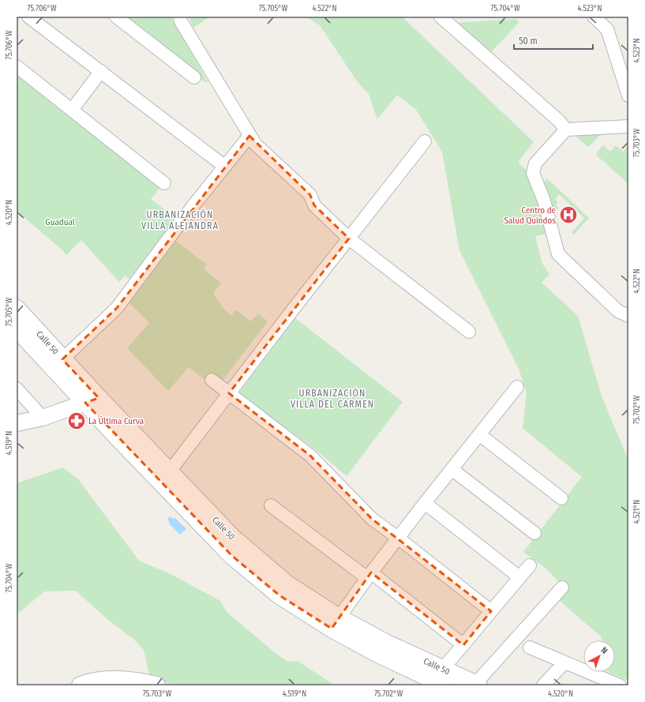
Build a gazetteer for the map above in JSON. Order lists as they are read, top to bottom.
{
  "streets": {
    "main road": ["Calle 50"]
  },
  "districts": ["URBANIZACIÓN VILLA ALEJANDRA", "URBANIZACIÓN VILLA DEL CARMEN"],
  "parks": ["Guadual"],
  "places": {
    "hospital": ["Centro de Salud Quindos"],
    "pharmacy": ["La Última Curva"]
  },
  "scale_bar": "50 m",
  "north": "top right",
  "coordinates": [
    "75.706°W",
    "75.705°W",
    "4.522°N",
    "75.704°W",
    "4.523°N",
    "75.703°W",
    "4.520°N",
    "75.702°W",
    "4.519°N",
    "4.521°N"
  ]
}
